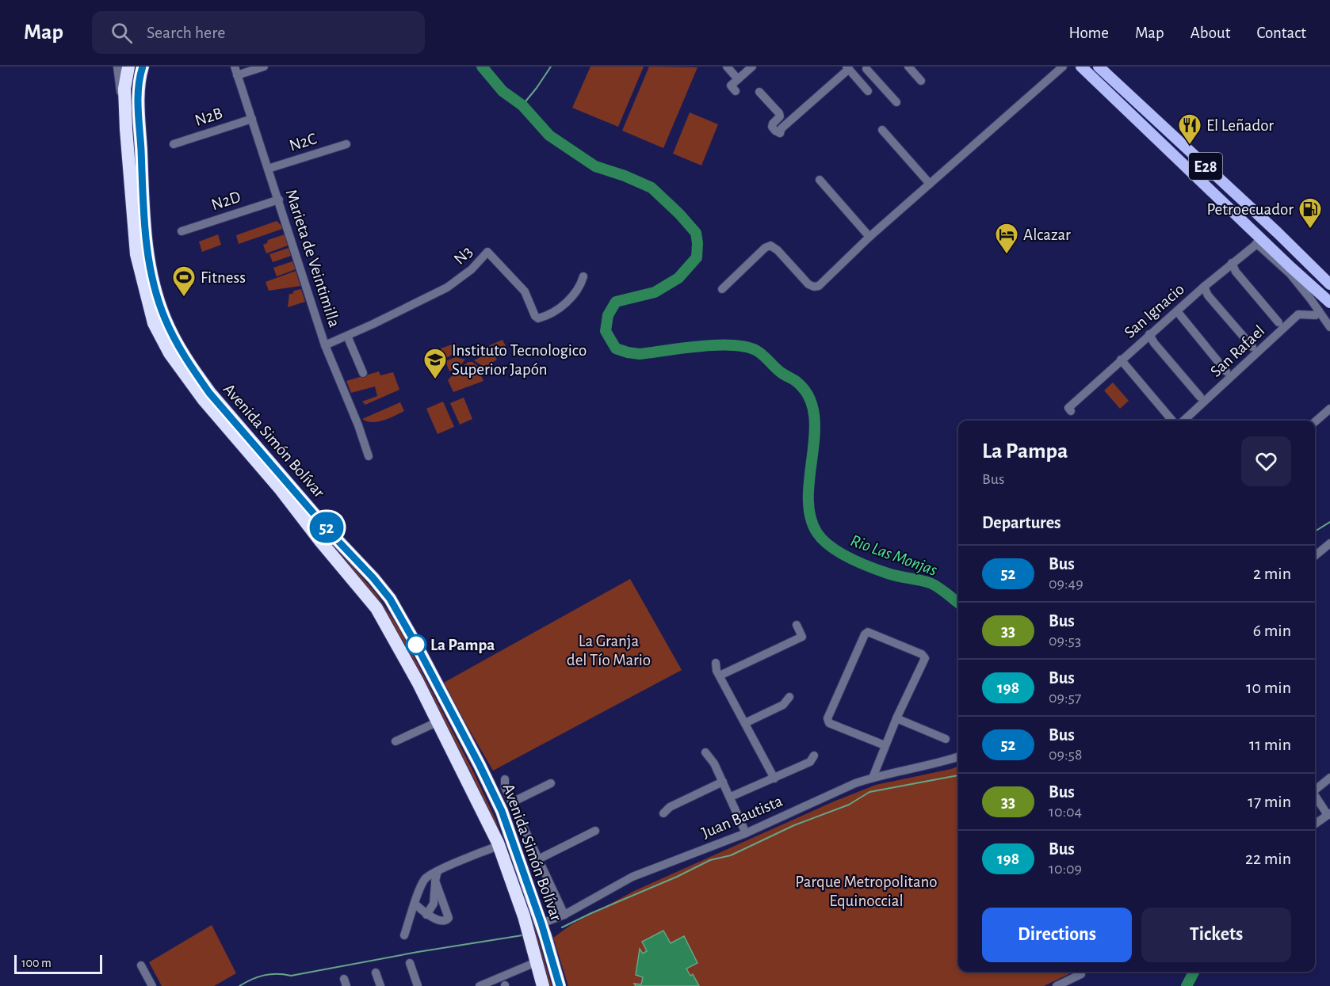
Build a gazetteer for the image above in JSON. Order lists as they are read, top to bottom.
{
  "streets": {
    "highway": ["Avenida Simón Bolívar"],
    "main road": ["E28"],
    "street": [
      "N2B",
      "N2C",
      "N2D",
      "N3",
      "Marieta de Veintimilla",
      "San Ignacio",
      "San Rafael",
      "Juan Bautista"
    ]
  },
  "crossings": [
    ["N2B", "Marieta de Veintimilla"],
    ["N2C", "Marieta de Veintimilla"],
    ["E28", "San Ignacio"],
    ["N2D", "Marieta de Veintimilla"],
    ["N3", "Marieta de Veintimilla"],
    ["Avenida Simón Bolívar", "Juan Bautista"]
  ],
  "water": ["Rio Las Monjas"],
  "parks": ["La Granja del Tío Mario", "Parque Metropolitano Equinoccial"],
  "places": {
    "restaurant": ["El Leñador"],
    "fuel station": ["Petroecuador"],
    "hotel": ["Alcazar"],
    "sports": ["Fitness"],
    "school or university": ["Instituto Tecnologico Superior Japón"],
    "other": ["La Pampa"]
  },
  "lines": ["bus line 52"],
  "scale_bar": "100 m",
  "page": {
    "header": "Map",
    "search": "Search here",
    "nav": [
      "Home",
      "Map",
      "About",
      "Contact"
    ],
    "on_map": "52",
    "heading": [
      ["La Pampa", "Bus"],
      "Departures"
    ],
    "list": [
      {
        "mark": "52",
        "name": "Bus",
        "note": "09:49",
        "value": "2 min"
      },
      {
        "mark": "33",
        "name": "Bus",
        "note": "09:53",
        "value": "6 min"
      },
      {
        "mark": "198",
        "name": "Bus",
        "note": "09:57",
        "value": "10 min"
      },
      {
        "mark": "52",
        "name": "Bus",
        "note": "09:58",
        "value": "11 min"
      },
      {
        "mark": "33",
        "name": "Bus",
        "note": "10:04",
        "value": "17 min"
      },
      {
        "mark": "198",
        "name": "Bus",
        "note": "10:09",
        "value": "22 min"
      }
    ],
    "buttons": ["Directions", "Tickets"],
    "scale": "100 m"
  }
}
